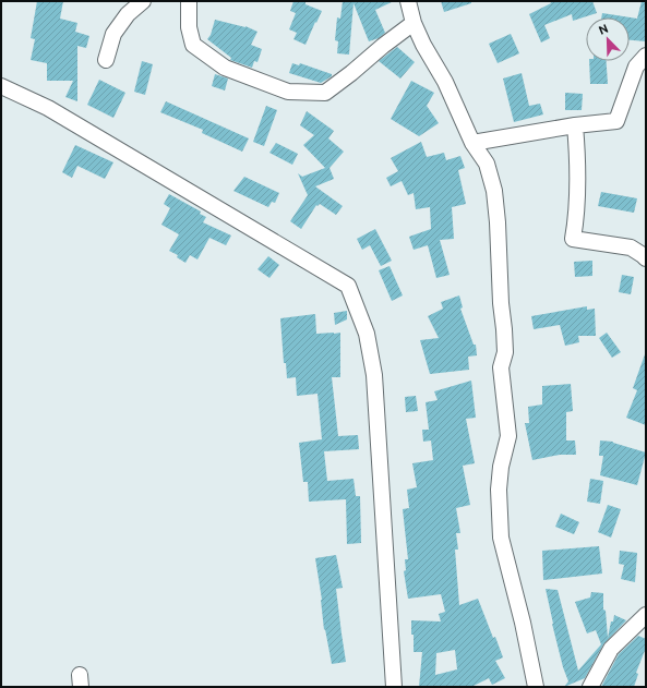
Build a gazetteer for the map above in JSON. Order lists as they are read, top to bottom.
{
  "north": "top left"
}
